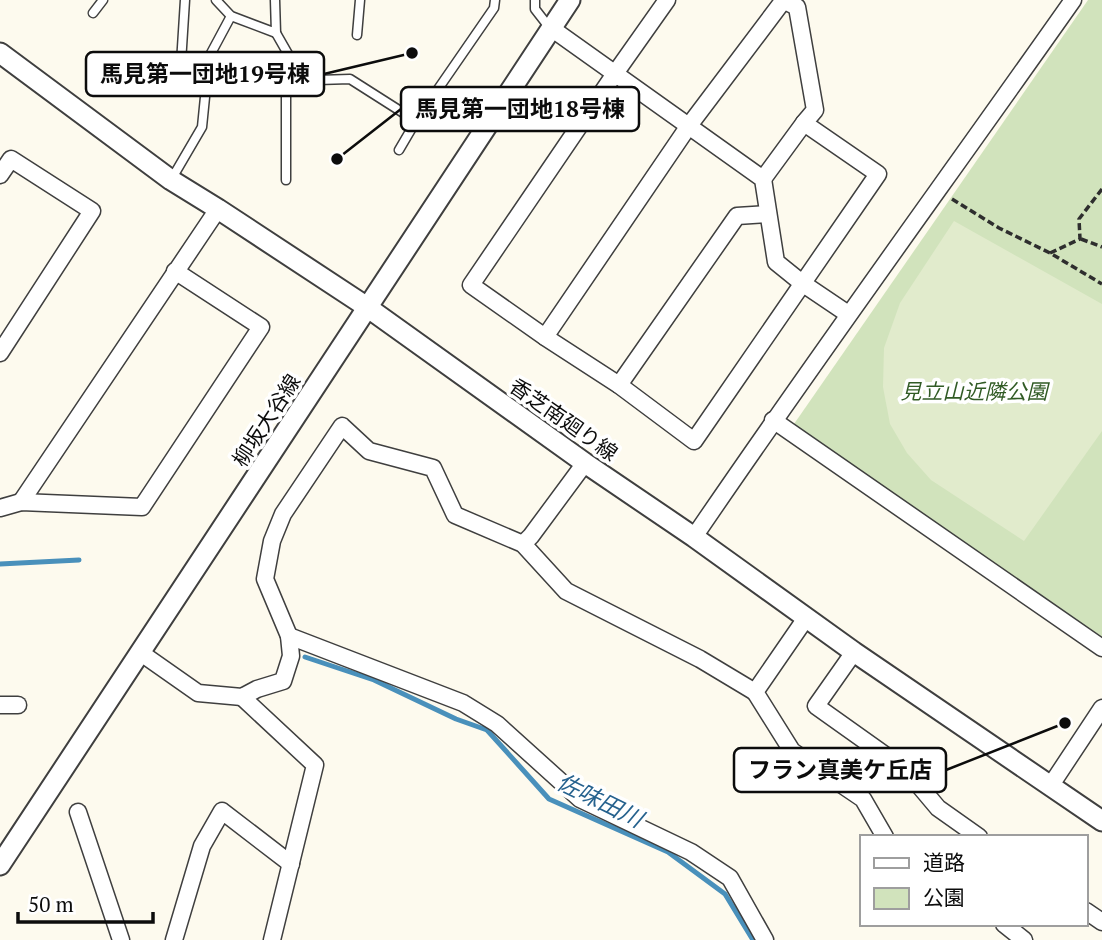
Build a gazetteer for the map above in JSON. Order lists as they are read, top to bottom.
{
  "streets": {
    "street": ["香芝南廻り線", "柳坂大谷線"]
  },
  "crossings": [
    ["香芝南廻り線", "柳坂大谷線"]
  ],
  "water": ["佐味田川"],
  "parks": ["見立山近隣公園"],
  "places": ["馬見第一団地19号棟", "馬見第一団地18号棟", "フラン真美ケ丘店"],
  "legend": ["道路", "公園"],
  "scale_bar": "50 m"
}
